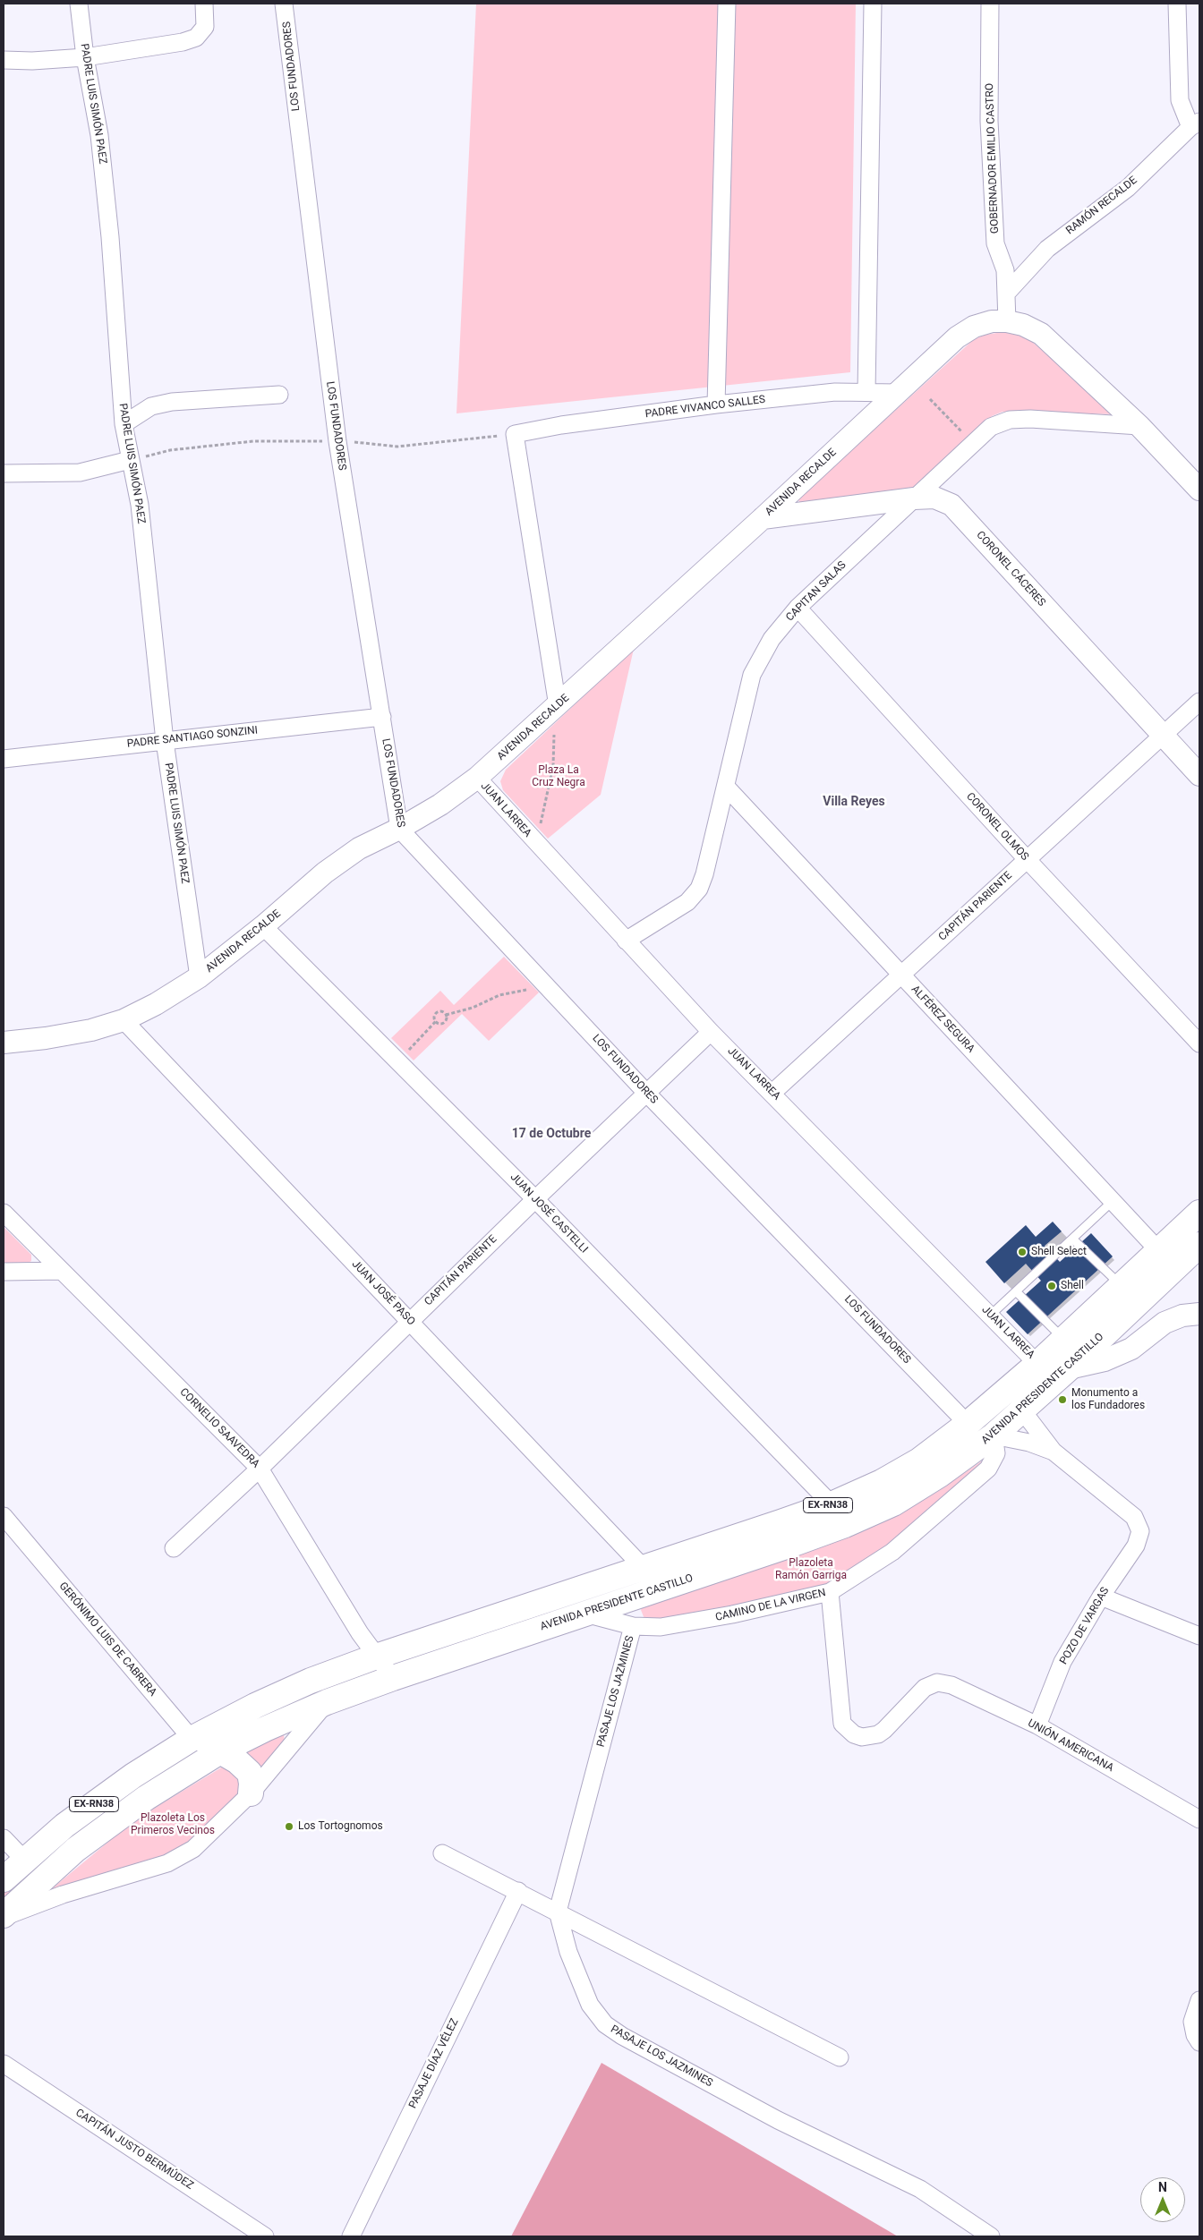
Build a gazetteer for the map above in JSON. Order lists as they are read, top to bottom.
{
  "streets": {
    "main road": ["AVENIDA PRESIDENTE CASTILLO", "EX-RN38"],
    "street": [
      "LOS FUNDADORES",
      "PADRE LUIS SIMÓN PAEZ",
      "GOBERNADOR EMILIO CASTRO",
      "RAMÓN RECALDE",
      "PADRE VIVANCO SALLES",
      "AVENIDA RECALDE",
      "CORONEL CÁCERES",
      "CAPITAN SALAS",
      "PADRE SANTIAGO SONZINI",
      "JUAN LARREA",
      "CORONEL OLMOS",
      "CAPITÁN PARIENTE",
      "ALFÉREZ SEGURA",
      "JUAN JOSÉ CASTELLI",
      "JUAN JOSÉ PASO",
      "CORNELIO SAAVEDRA",
      "CAMINO DE LA VIRGEN",
      "POZO DE VARGAS",
      "GERÓNIMO LUIS DE CABRERA",
      "PASAJE LOS JAZMINES",
      "UNIÓN AMERICANA",
      "PASAJE DÍAZ VÉLEZ",
      "CAPITÁN JUSTO BERMÚDEZ"
    ]
  },
  "crossings": [
    ["LOS FUNDADORES", "AVENIDA RECALDE"],
    ["LOS FUNDADORES", "PADRE SANTIAGO SONZINI"],
    ["LOS FUNDADORES", "CAPITÁN PARIENTE"],
    ["LOS FUNDADORES", "AVENIDA PRESIDENTE CASTILLO"],
    ["PADRE LUIS SIMÓN PAEZ", "AVENIDA RECALDE"],
    ["PADRE LUIS SIMÓN PAEZ", "PADRE SANTIAGO SONZINI"],
    ["GOBERNADOR EMILIO CASTRO", "RAMÓN RECALDE"],
    ["GOBERNADOR EMILIO CASTRO", "AVENIDA RECALDE"],
    ["PADRE VIVANCO SALLES", "AVENIDA RECALDE"],
    ["AVENIDA RECALDE", "CORONEL CÁCERES"],
    ["AVENIDA RECALDE", "JUAN LARREA"],
    ["AVENIDA RECALDE", "JUAN JOSÉ CASTELLI"],
    ["AVENIDA RECALDE", "JUAN JOSÉ PASO"],
    ["CORONEL CÁCERES", "CAPITAN SALAS"],
    ["CORONEL CÁCERES", "CAPITÁN PARIENTE"],
    ["CAPITAN SALAS", "JUAN LARREA"],
    ["CAPITAN SALAS", "CORONEL OLMOS"],
    ["CAPITAN SALAS", "ALFÉREZ SEGURA"],
    ["JUAN LARREA", "CAPITÁN PARIENTE"],
    ["JUAN LARREA", "AVENIDA PRESIDENTE CASTILLO"],
    ["CORONEL OLMOS", "CAPITÁN PARIENTE"],
    ["CAPITÁN PARIENTE", "ALFÉREZ SEGURA"],
    ["CAPITÁN PARIENTE", "JUAN JOSÉ CASTELLI"],
    ["CAPITÁN PARIENTE", "JUAN JOSÉ PASO"],
    ["CAPITÁN PARIENTE", "CORNELIO SAAVEDRA"],
    ["ALFÉREZ SEGURA", "AVENIDA PRESIDENTE CASTILLO"],
    ["JUAN JOSÉ CASTELLI", "AVENIDA PRESIDENTE CASTILLO"],
    ["JUAN JOSÉ PASO", "AVENIDA PRESIDENTE CASTILLO"],
    ["AVENIDA PRESIDENTE CASTILLO", "CORNELIO SAAVEDRA"],
    ["AVENIDA PRESIDENTE CASTILLO", "CAMINO DE LA VIRGEN"],
    ["AVENIDA PRESIDENTE CASTILLO", "GERÓNIMO LUIS DE CABRERA"],
    ["CAMINO DE LA VIRGEN", "PASAJE LOS JAZMINES"],
    ["CAMINO DE LA VIRGEN", "UNIÓN AMERICANA"],
    ["POZO DE VARGAS", "UNIÓN AMERICANA"]
  ],
  "districts": ["Villa Reyes", "17 de Octubre"],
  "parks": ["Plaza La Cruz Negra", "Plazoleta Ramón Garriga", "Plazoleta Los Primeros Vecinos"],
  "places": [
    "Shell Select",
    "Shell",
    "Monumento a los Fundadores",
    "Los Tortognomos"
  ],
  "north": "top"
}
